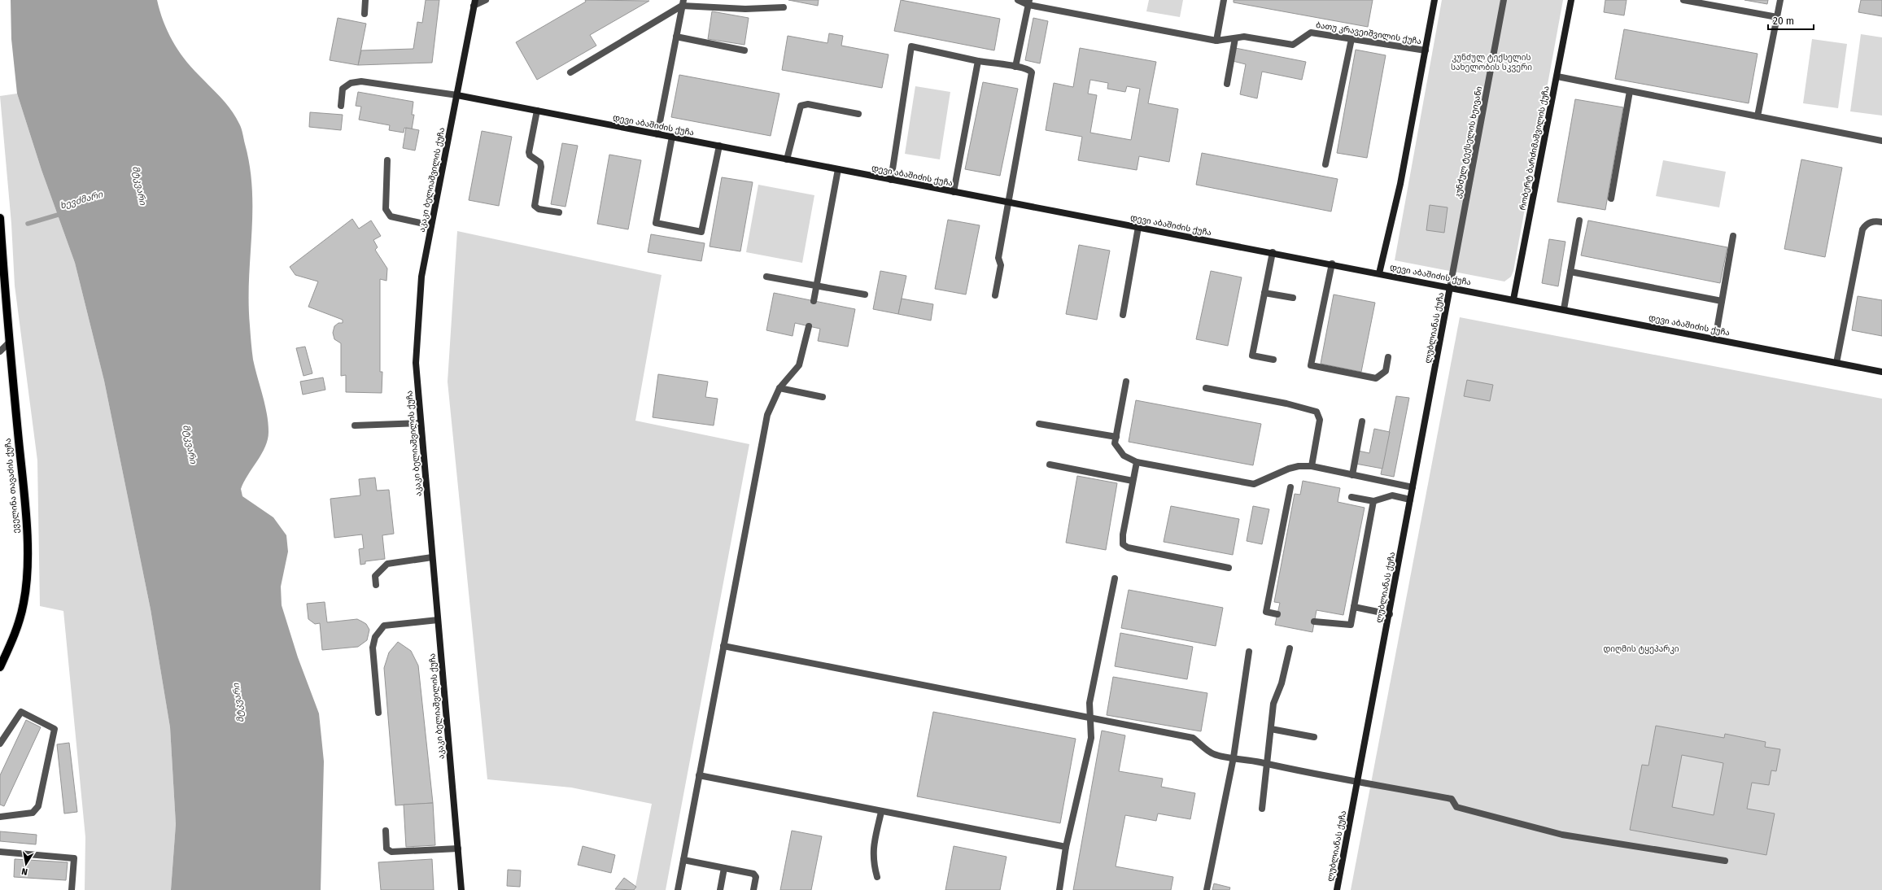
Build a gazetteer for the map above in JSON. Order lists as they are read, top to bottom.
{
  "streets": {
    "main road": ["ეველინა თავაძის ქუჩა"],
    "street": [
      "ბათუ კრავეიშვილის ქუჩა",
      "დევი აბაშიძის ქუჩა",
      "კუნძულ ტექსელის ხეივანი",
      "რობერტ ბარძიმაშვილის ქუჩა",
      "აკაკი ბელიაშვილის ქუჩა",
      "ლუბლიანას ქუჩა"
    ]
  },
  "crossings": [
    ["დევი აბაშიძის ქუჩა", "კუნძულ ტექსელის ხეივანი"],
    ["დევი აბაშიძის ქუჩა", "რობერტ ბარძიმაშვილის ქუჩა"],
    ["დევი აბაშიძის ქუჩა", "აკაკი ბელიაშვილის ქუჩა"],
    ["დევი აბაშიძის ქუჩა", "ლუბლიანას ქუჩა"],
    ["კუნძულ ტექსელის ხეივანი", "ლუბლიანას ქუჩა"]
  ],
  "water": ["მტკვარი", "ხევძმარი"],
  "parks": ["კუნძულ ტექსელის სახელობის სკვერი", "დიღმის ტყეპარკი"],
  "scale_bar": "20 m",
  "north": "bottom"
}
